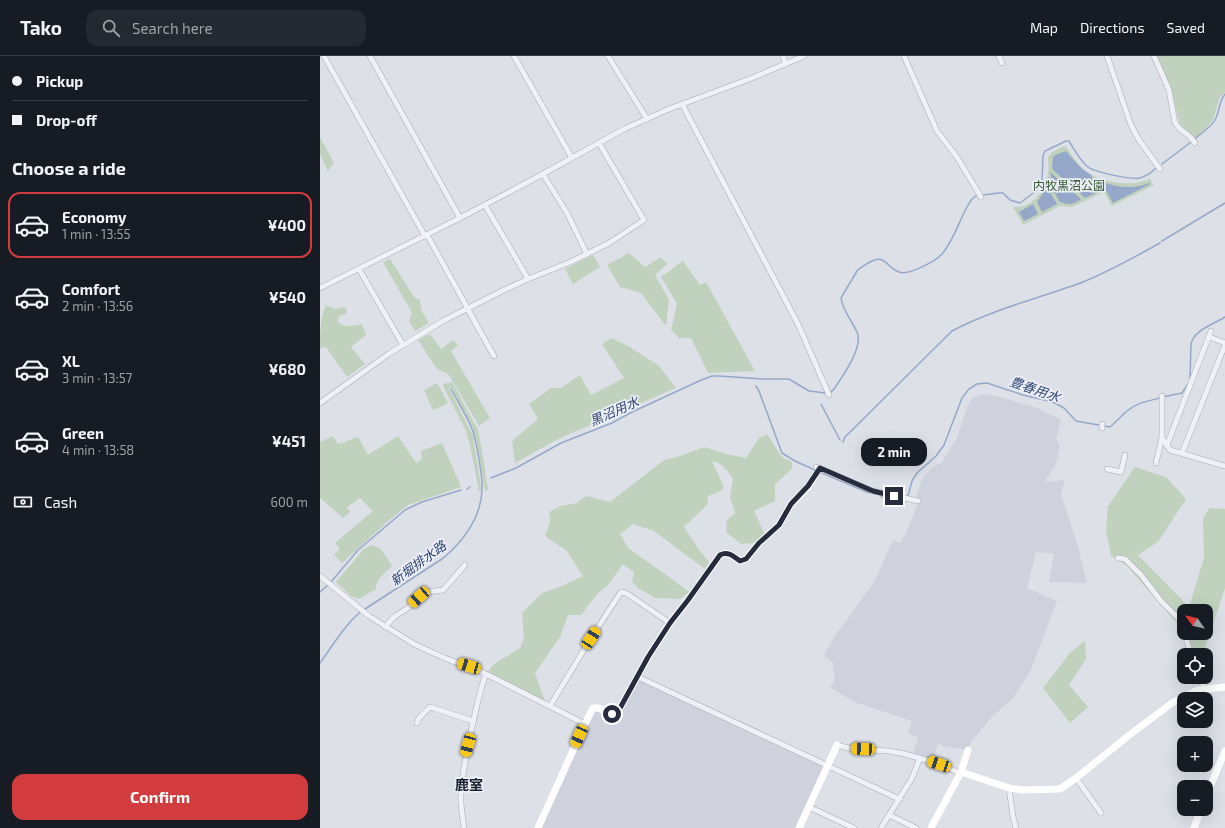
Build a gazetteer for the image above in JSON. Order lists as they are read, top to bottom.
{
  "districts": ["鹿室"],
  "water": ["豊春用水", "黒沼用水", "新堀排水路"],
  "parks": ["内牧黒沼公園"],
  "north": "top left",
  "page": {
    "header": "Tako",
    "search": "Search here",
    "nav": ["Map", "Directions", "Saved"],
    "banner": ["Pickup", "Drop-off"],
    "heading": "Choose a ride",
    "list": [
      {
        "name": "Economy",
        "note": "1 min · 13:55",
        "value": "¥400"
      },
      {
        "name": "Comfort",
        "note": "2 min · 13:56",
        "value": "¥540"
      },
      {
        "name": "XL",
        "note": "3 min · 13:57",
        "value": "¥680"
      },
      {
        "name": "Green",
        "note": "4 min · 13:58",
        "value": "¥451"
      }
    ],
    "bubble": "2 min",
    "pay": ["Cash", "600 m"],
    "map_buttons": ["+", "−"],
    "buttons": "Confirm"
  }
}
